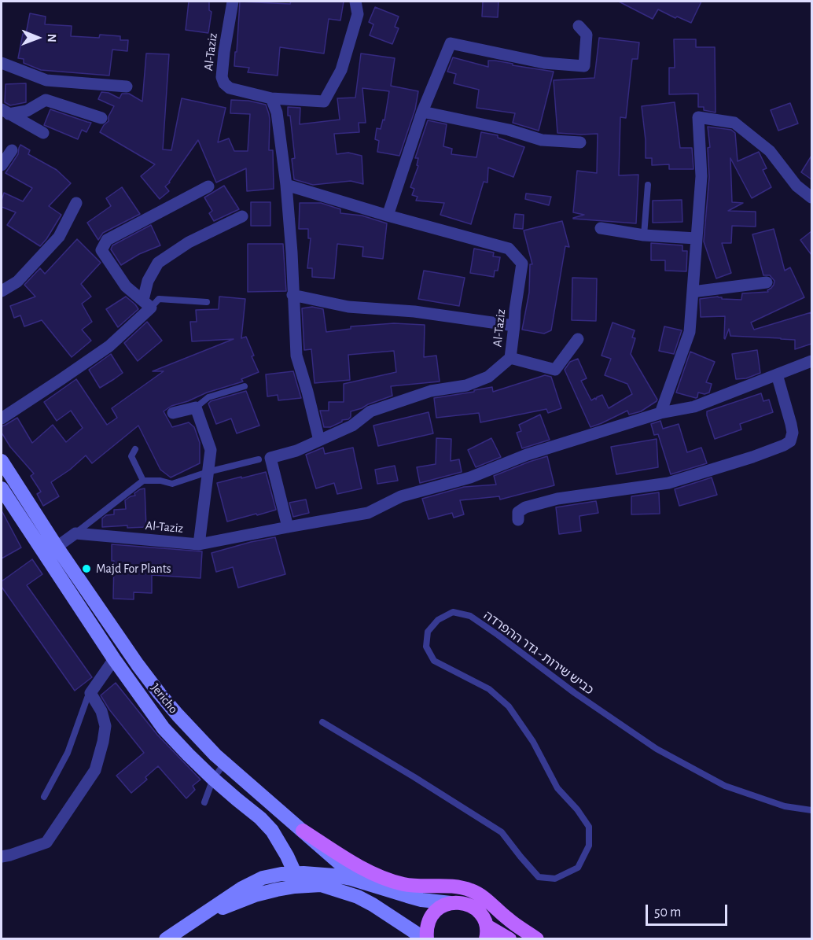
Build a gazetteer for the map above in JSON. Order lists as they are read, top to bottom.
{
  "streets": {
    "main road": ["Jericho"],
    "street": ["Al-Taziz"],
    "lane": ["כביש שירות - גדר ההפרדה"]
  },
  "places": ["Majd For Plants"],
  "scale_bar": "50 m",
  "north": "right"
}
